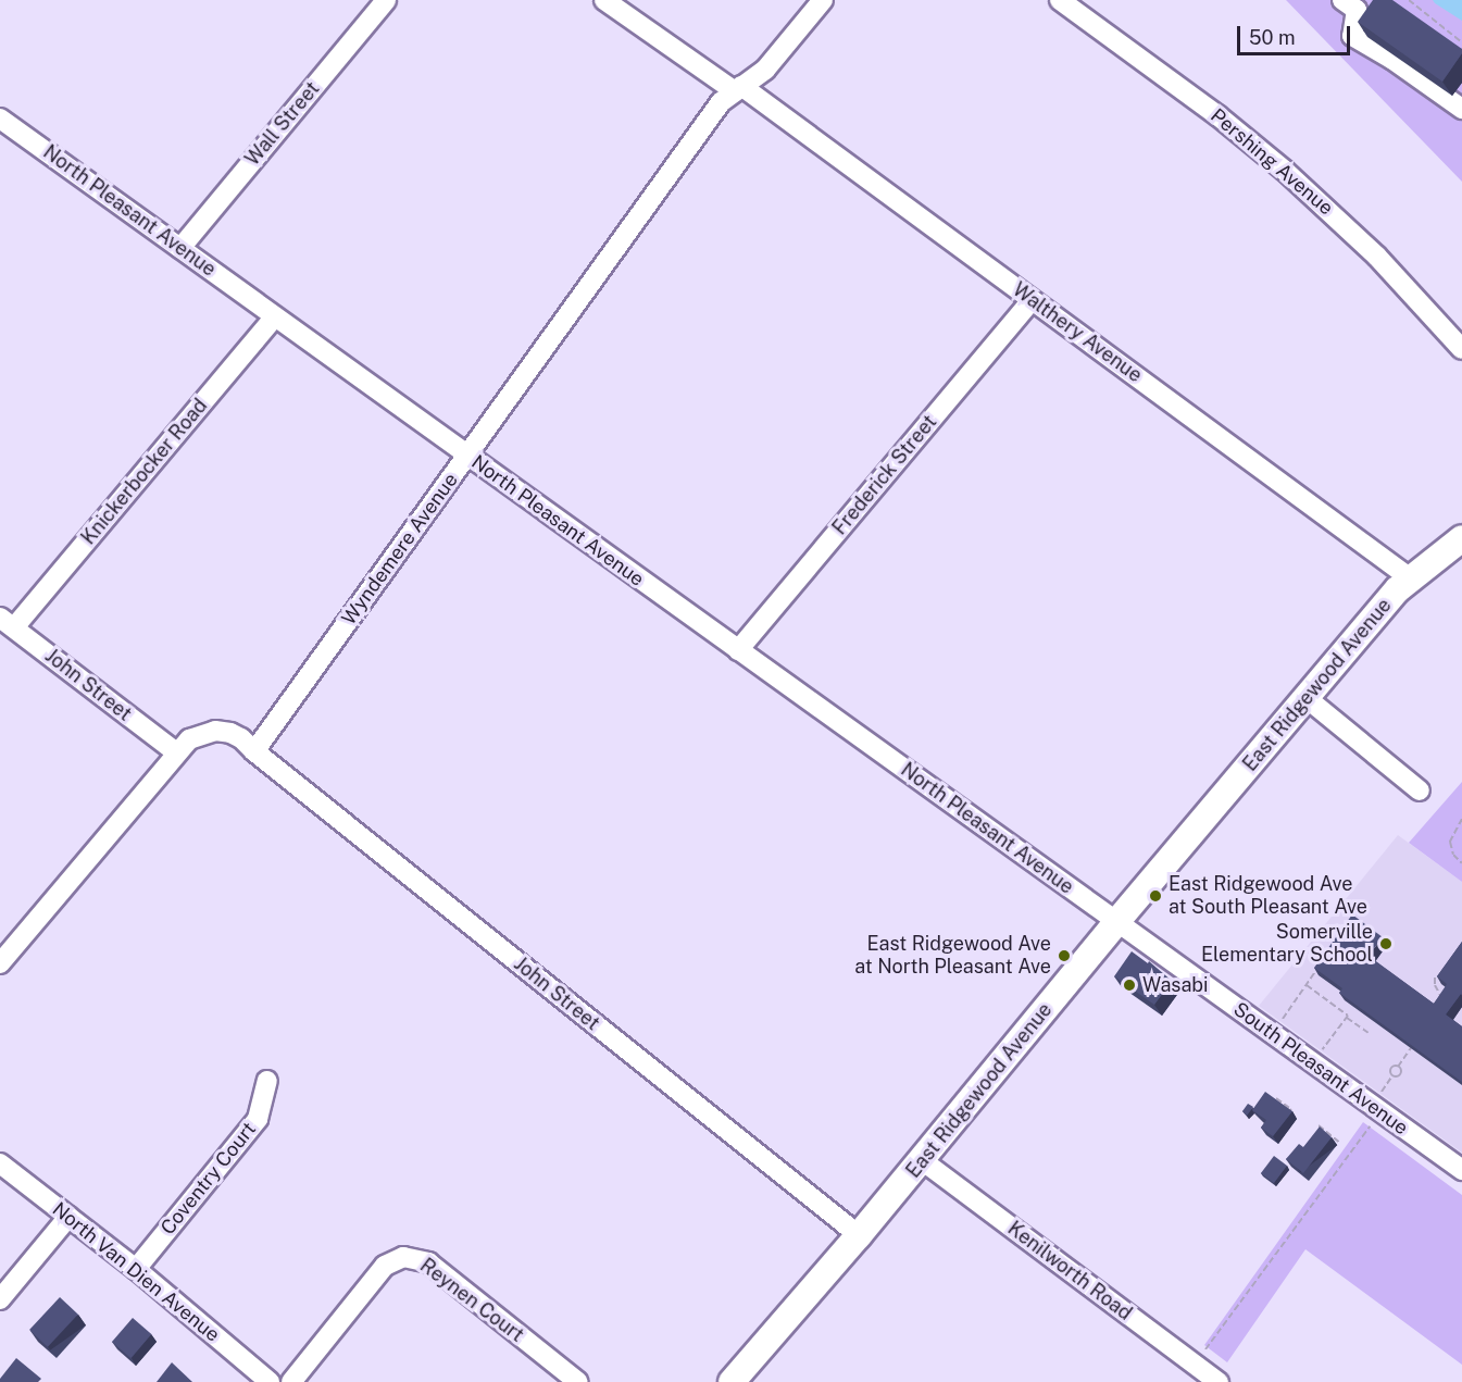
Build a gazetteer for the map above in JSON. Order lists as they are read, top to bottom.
{
  "streets": {
    "main road": ["East Ridgewood Avenue"],
    "street": [
      "Wall Street",
      "Pershing Avenue",
      "North Pleasant Avenue",
      "Walthery Avenue",
      "Knickerbocker Road",
      "Frederick Street",
      "Wyndemere Avenue",
      "John Street",
      "South Pleasant Avenue",
      "Coventry Court",
      "Kenilworth Road",
      "North Van Dien Avenue",
      "Reynen Court"
    ]
  },
  "crossings": [
    ["Wall Street", "North Pleasant Avenue"],
    ["North Pleasant Avenue", "Knickerbocker Road"],
    ["North Pleasant Avenue", "Frederick Street"],
    ["North Pleasant Avenue", "Wyndemere Avenue"],
    ["North Pleasant Avenue", "East Ridgewood Avenue"],
    ["North Pleasant Avenue", "South Pleasant Avenue"],
    ["Walthery Avenue", "Frederick Street"],
    ["Walthery Avenue", "Wyndemere Avenue"],
    ["Walthery Avenue", "East Ridgewood Avenue"],
    ["Knickerbocker Road", "John Street"],
    ["Wyndemere Avenue", "John Street"],
    ["John Street", "East Ridgewood Avenue"],
    ["East Ridgewood Avenue", "South Pleasant Avenue"],
    ["East Ridgewood Avenue", "Kenilworth Road"],
    ["Coventry Court", "North Van Dien Avenue"]
  ],
  "places": [
    "East Ridgewood Ave at South Pleasant Ave",
    "Somerville Elementary School",
    "East Ridgewood Ave at North Pleasant Ave",
    "Wasabi"
  ],
  "scale_bar": "50 m"
}
